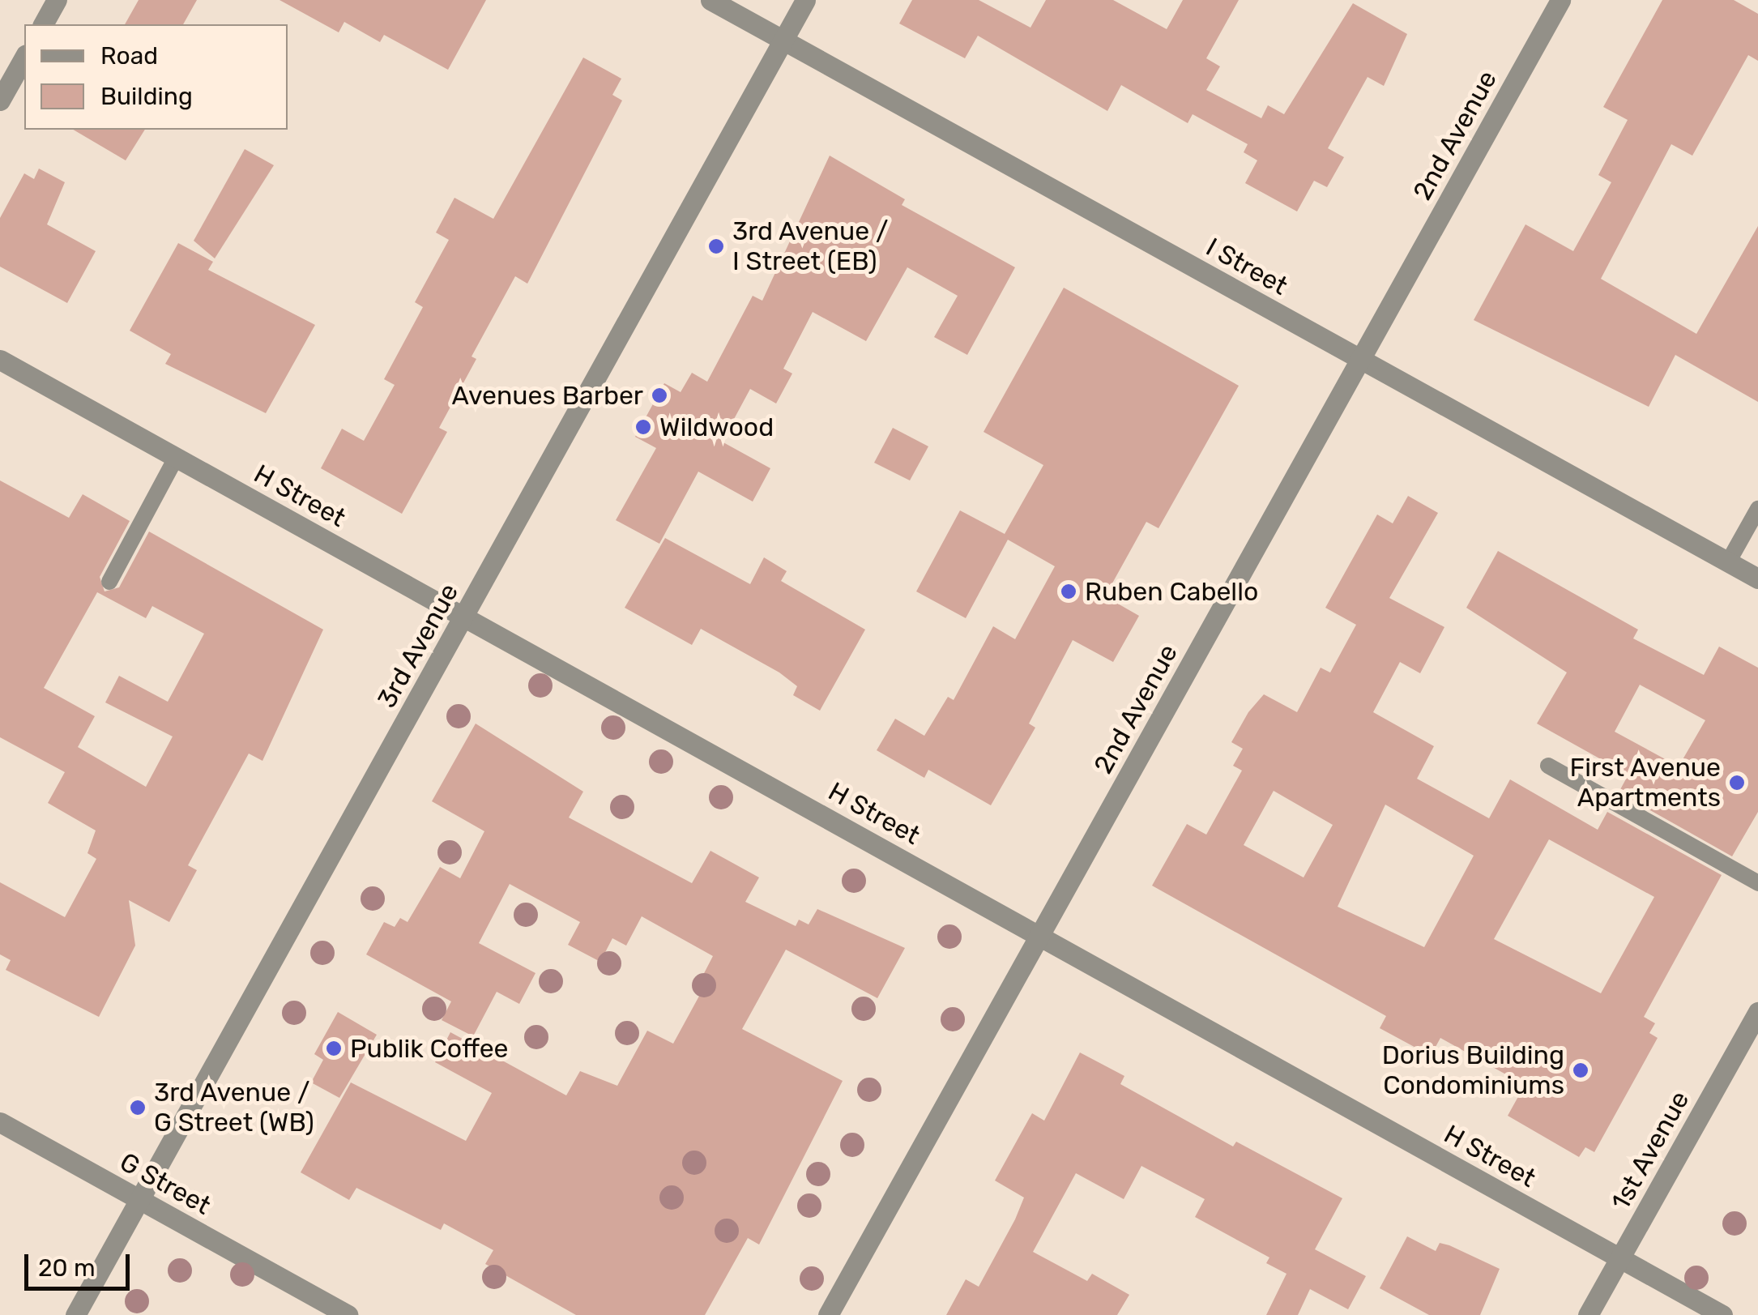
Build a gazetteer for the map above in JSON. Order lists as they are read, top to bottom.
{
  "streets": {
    "street": [
      "2nd Avenue",
      "I Street",
      "H Street",
      "3rd Avenue",
      "1st Avenue",
      "G Street"
    ]
  },
  "crossings": [
    ["2nd Avenue", "I Street"],
    ["2nd Avenue", "H Street"],
    ["I Street", "3rd Avenue"],
    ["H Street", "3rd Avenue"],
    ["H Street", "1st Avenue"],
    ["3rd Avenue", "G Street"]
  ],
  "places": [
    "3rd Avenue / I Street (EB)",
    "Avenues Barber",
    "Wildwood",
    "Ruben Cabello",
    "First Avenue Apartments",
    "Publik Coffee",
    "Dorius Building Condominiums",
    "3rd Avenue / G Street (WB)"
  ],
  "legend": ["Road", "Building"],
  "scale_bar": "20 m"
}
